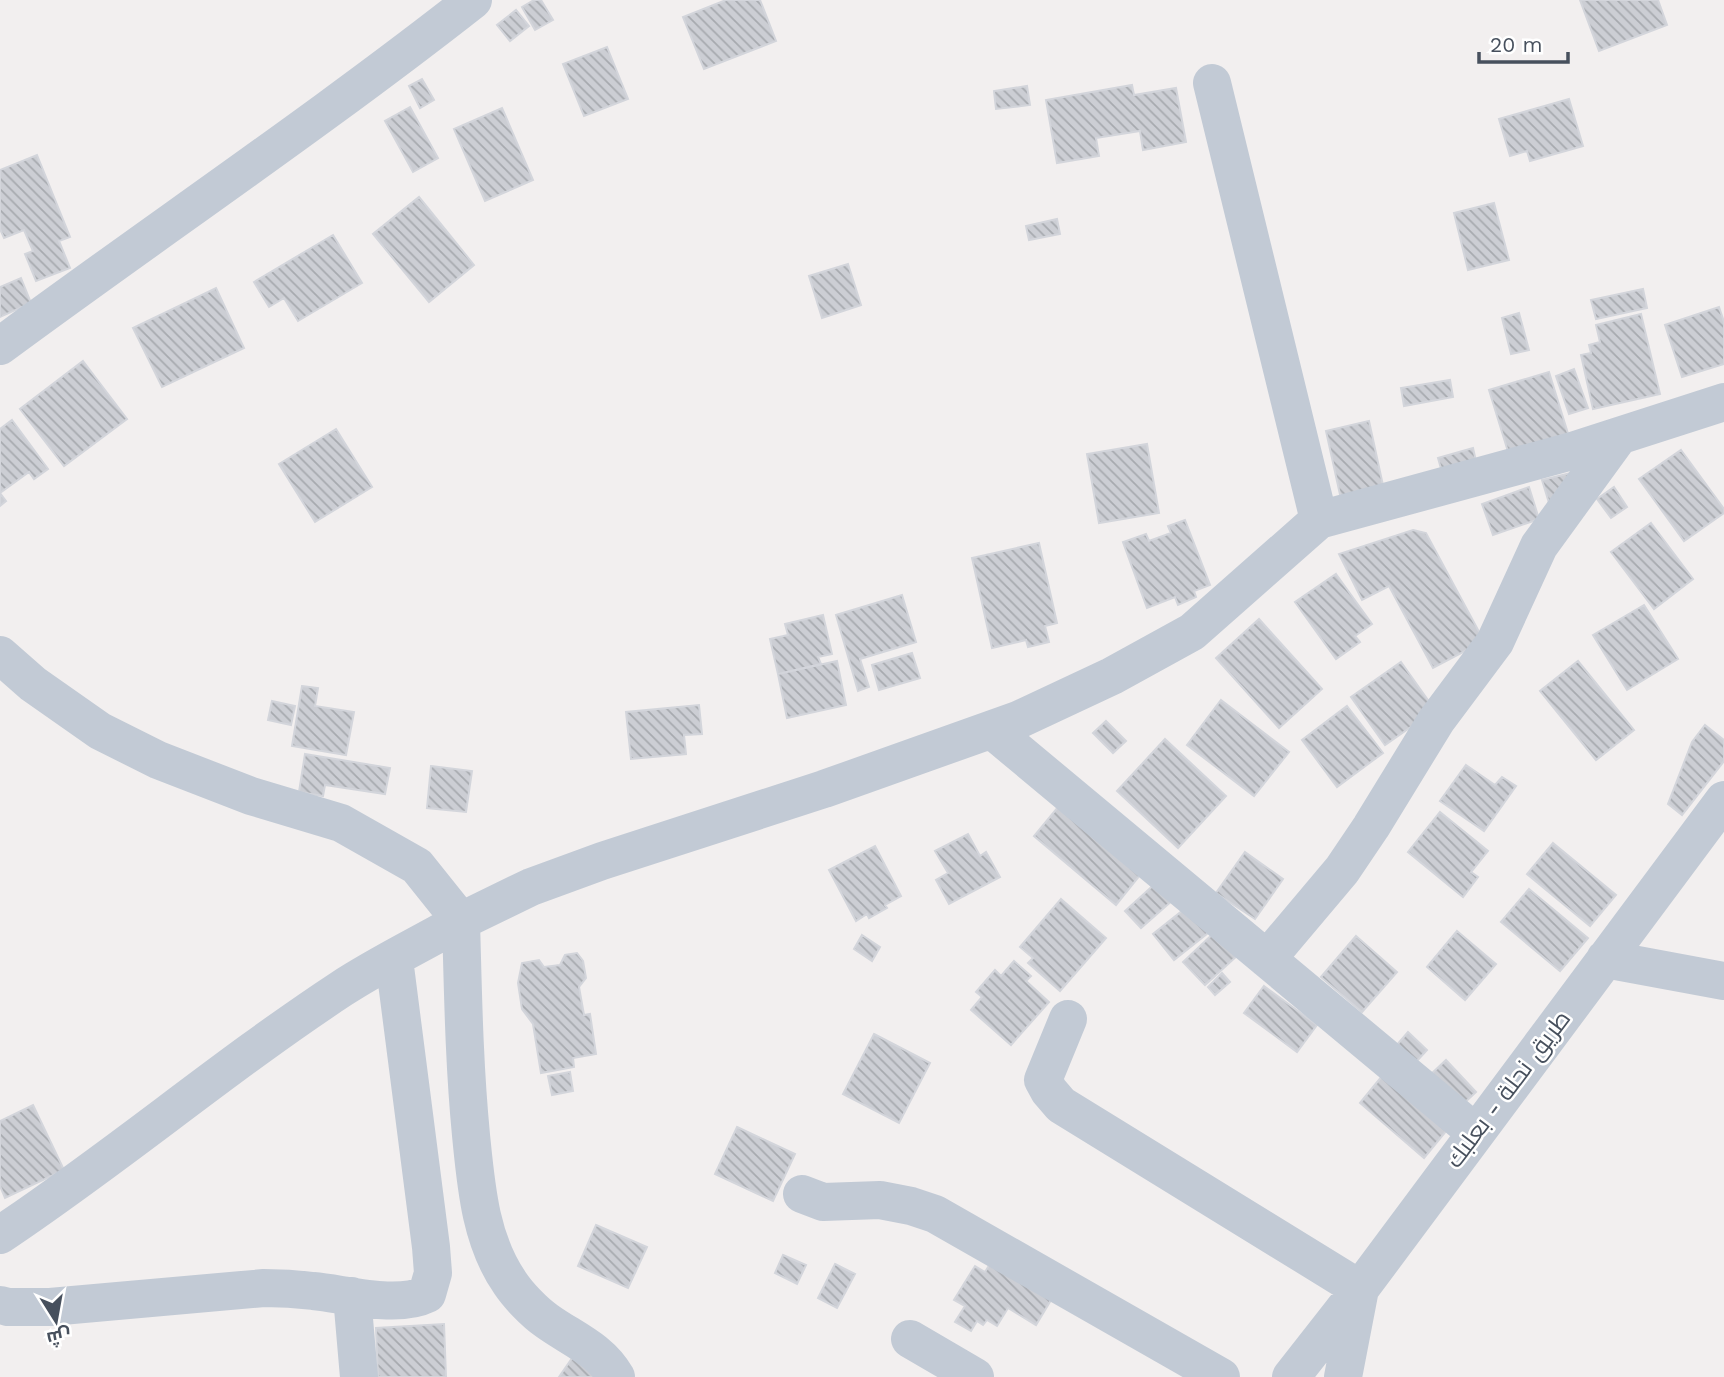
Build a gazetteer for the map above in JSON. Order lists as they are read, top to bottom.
{
  "streets": {
    "street": ["طريق نحلة - بعلبك"]
  },
  "scale_bar": "20 m",
  "north": "bottom"
}
